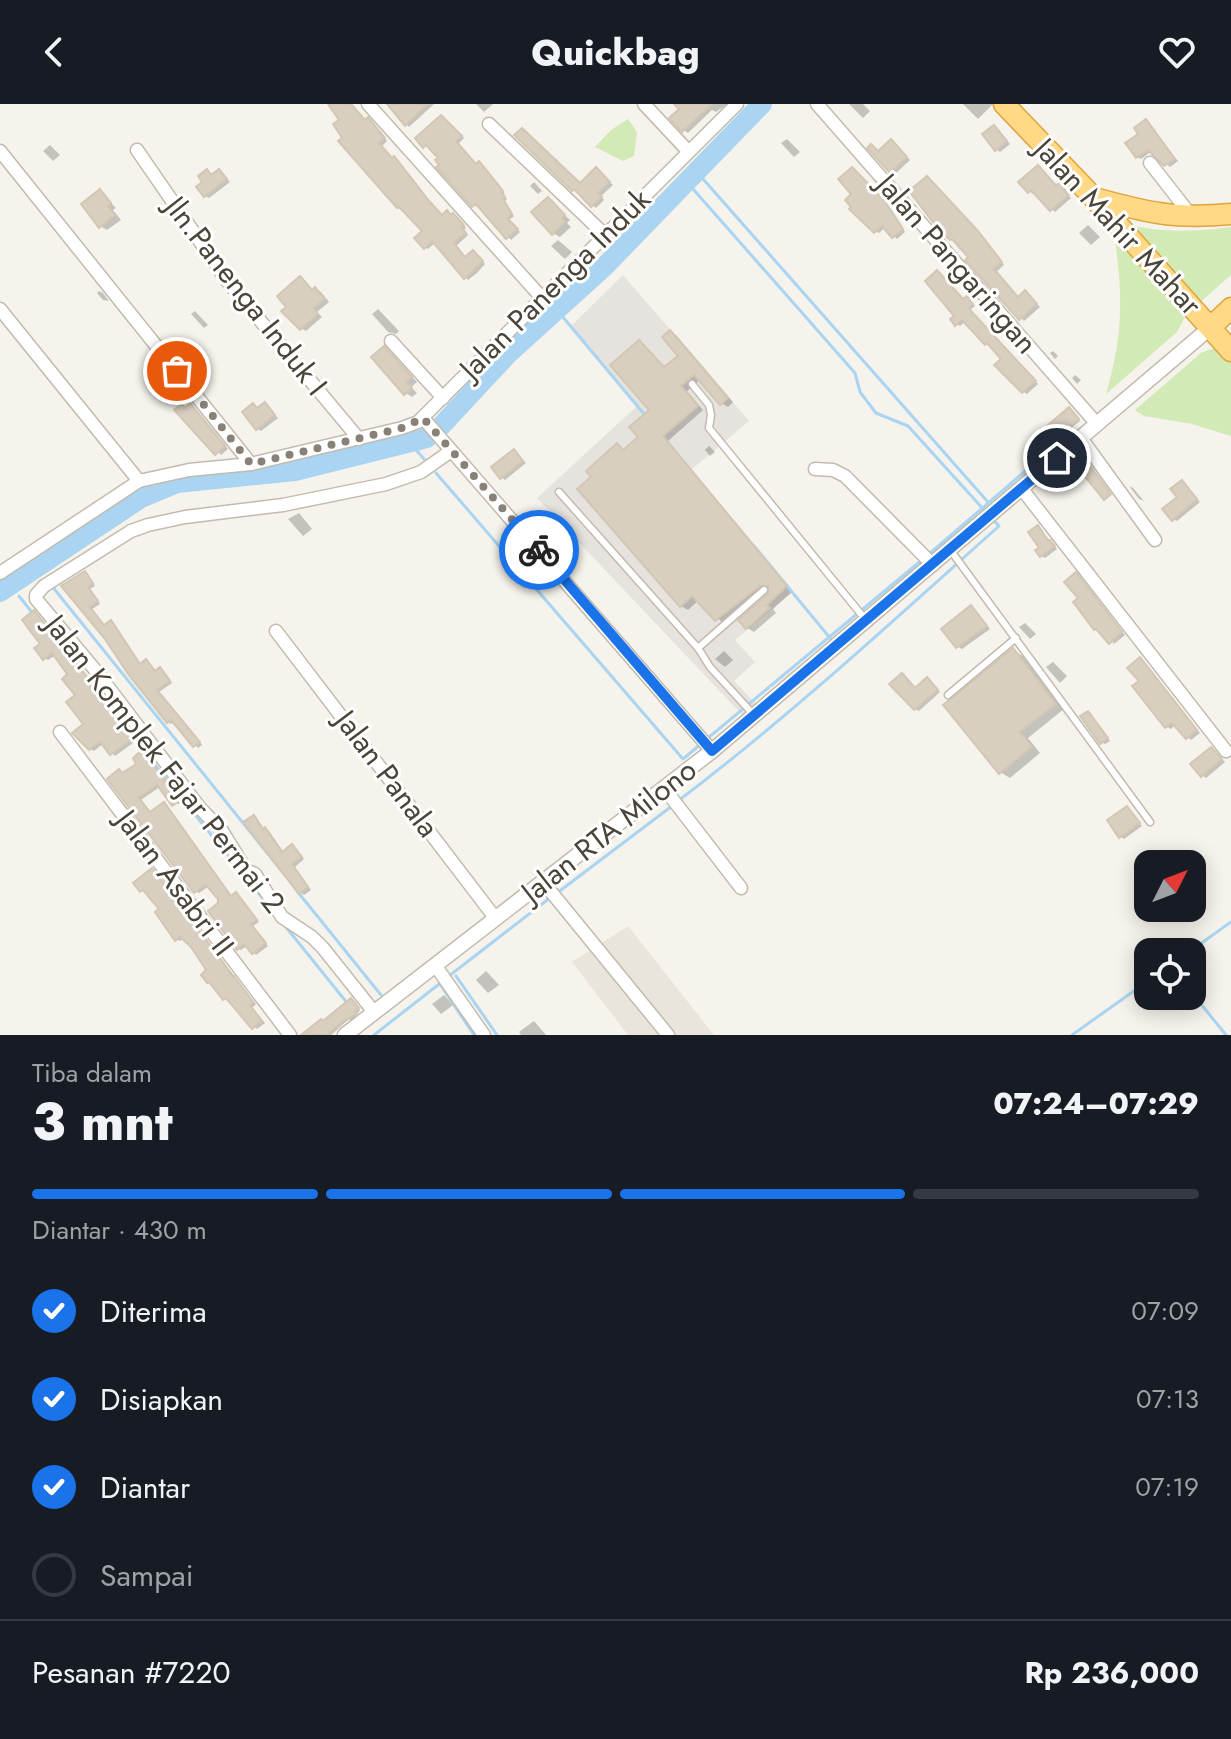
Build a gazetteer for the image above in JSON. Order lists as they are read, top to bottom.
{
  "streets": {
    "highway": ["Jalan Mahir Mahar", "Jalan RTA Milono"],
    "street": [
      "Jalan Pangaringan",
      "Jalan Panenga Induk",
      "Jln.Panenga Induk I",
      "Jalan Komplek Fajar Permai 2",
      "Jalan Panala",
      "Jalan Asabri II"
    ]
  },
  "crossings": [
    ["Jalan Mahir Mahar", "Jalan RTA Milono"],
    ["Jalan Pangaringan", "Jalan RTA Milono"],
    ["Jalan Komplek Fajar Permai 2", "Jalan RTA Milono"],
    ["Jalan Panala", "Jalan RTA Milono"]
  ],
  "north": "top right",
  "page": {
    "header": "Quickbag",
    "heading": ["3 mnt", "Tiba dalam", "07:24–07:29"],
    "panel": ["Pesanan #7220", "Rp 236,000"],
    "bar": "Diantar · 430 m",
    "list": [
      ["Diterima", "07:09"],
      ["Disiapkan", "07:13"],
      ["Diantar", "07:19"],
      "Sampai"
    ]
  }
}
